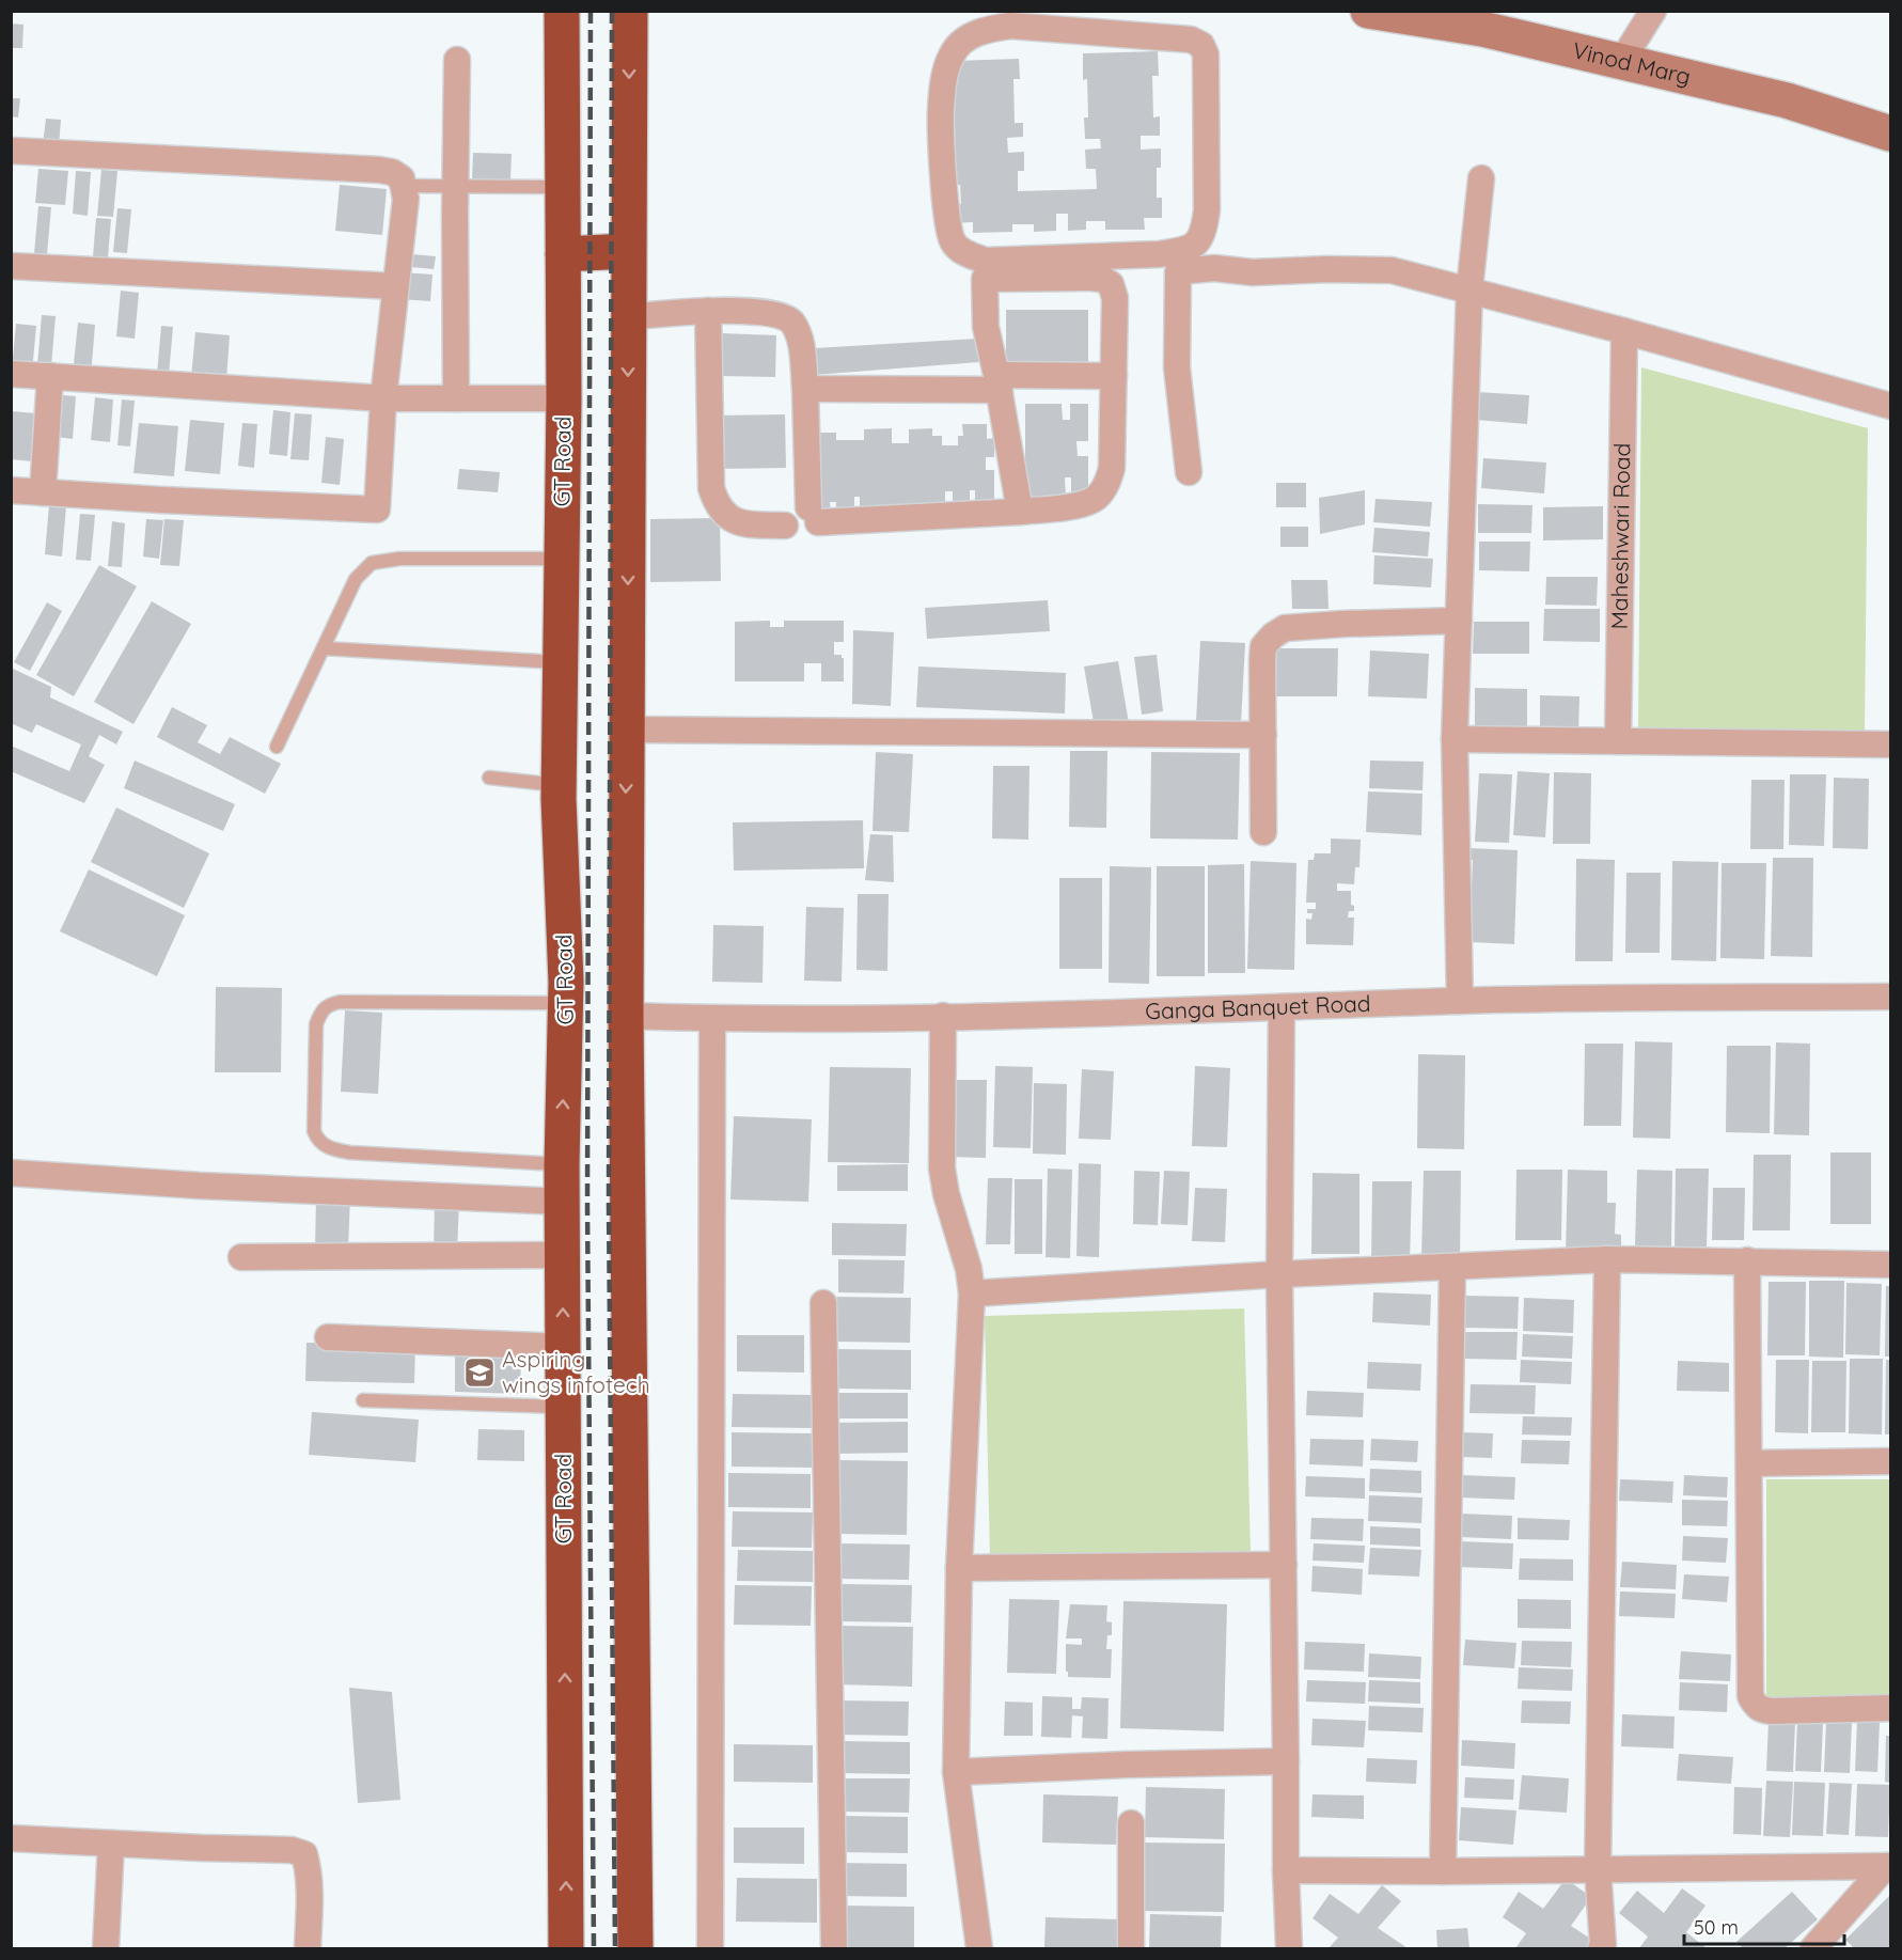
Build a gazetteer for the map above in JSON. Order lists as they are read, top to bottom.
{
  "streets": {
    "highway": ["GT Road"],
    "street": ["Vinod Marg", "Maheshwari Road", "Ganga Banquet Road"]
  },
  "places": {
    "school or university": ["Aspiring wings infotech"]
  },
  "scale_bar": "50 m"
}
